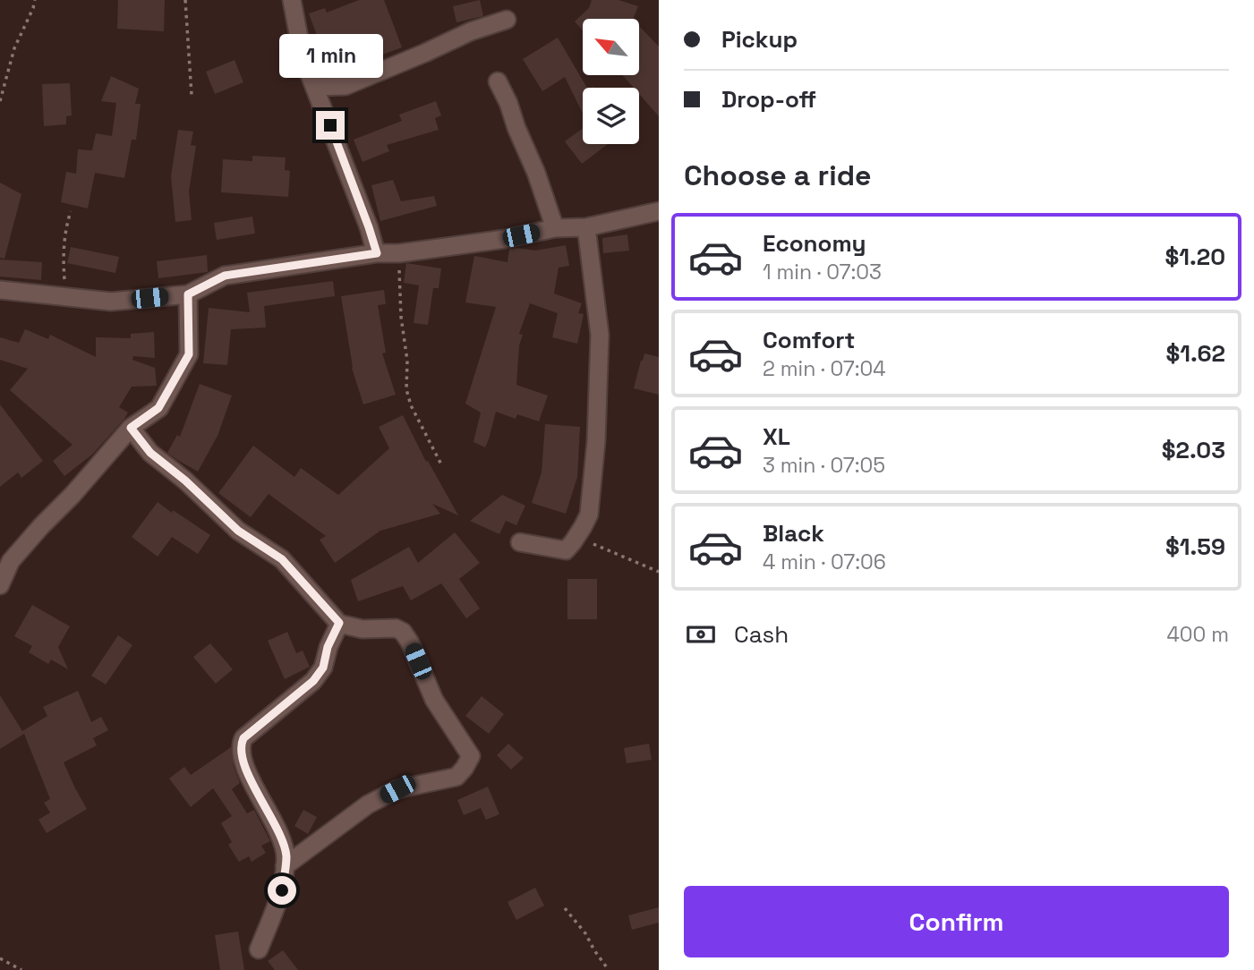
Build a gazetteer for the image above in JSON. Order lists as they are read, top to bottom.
{
  "north": "top left",
  "page": {
    "banner": ["Pickup", "Drop-off"],
    "bubble": "1 min",
    "heading": "Choose a ride",
    "list": [
      {
        "name": "Economy",
        "note": "1 min · 07:03",
        "value": "$1.20"
      },
      {
        "name": "Comfort",
        "note": "2 min · 07:04",
        "value": "$1.62"
      },
      {
        "name": "XL",
        "note": "3 min · 07:05",
        "value": "$2.03"
      },
      {
        "name": "Black",
        "note": "4 min · 07:06",
        "value": "$1.59"
      }
    ],
    "pay": ["Cash", "400 m"],
    "buttons": "Confirm"
  }
}
